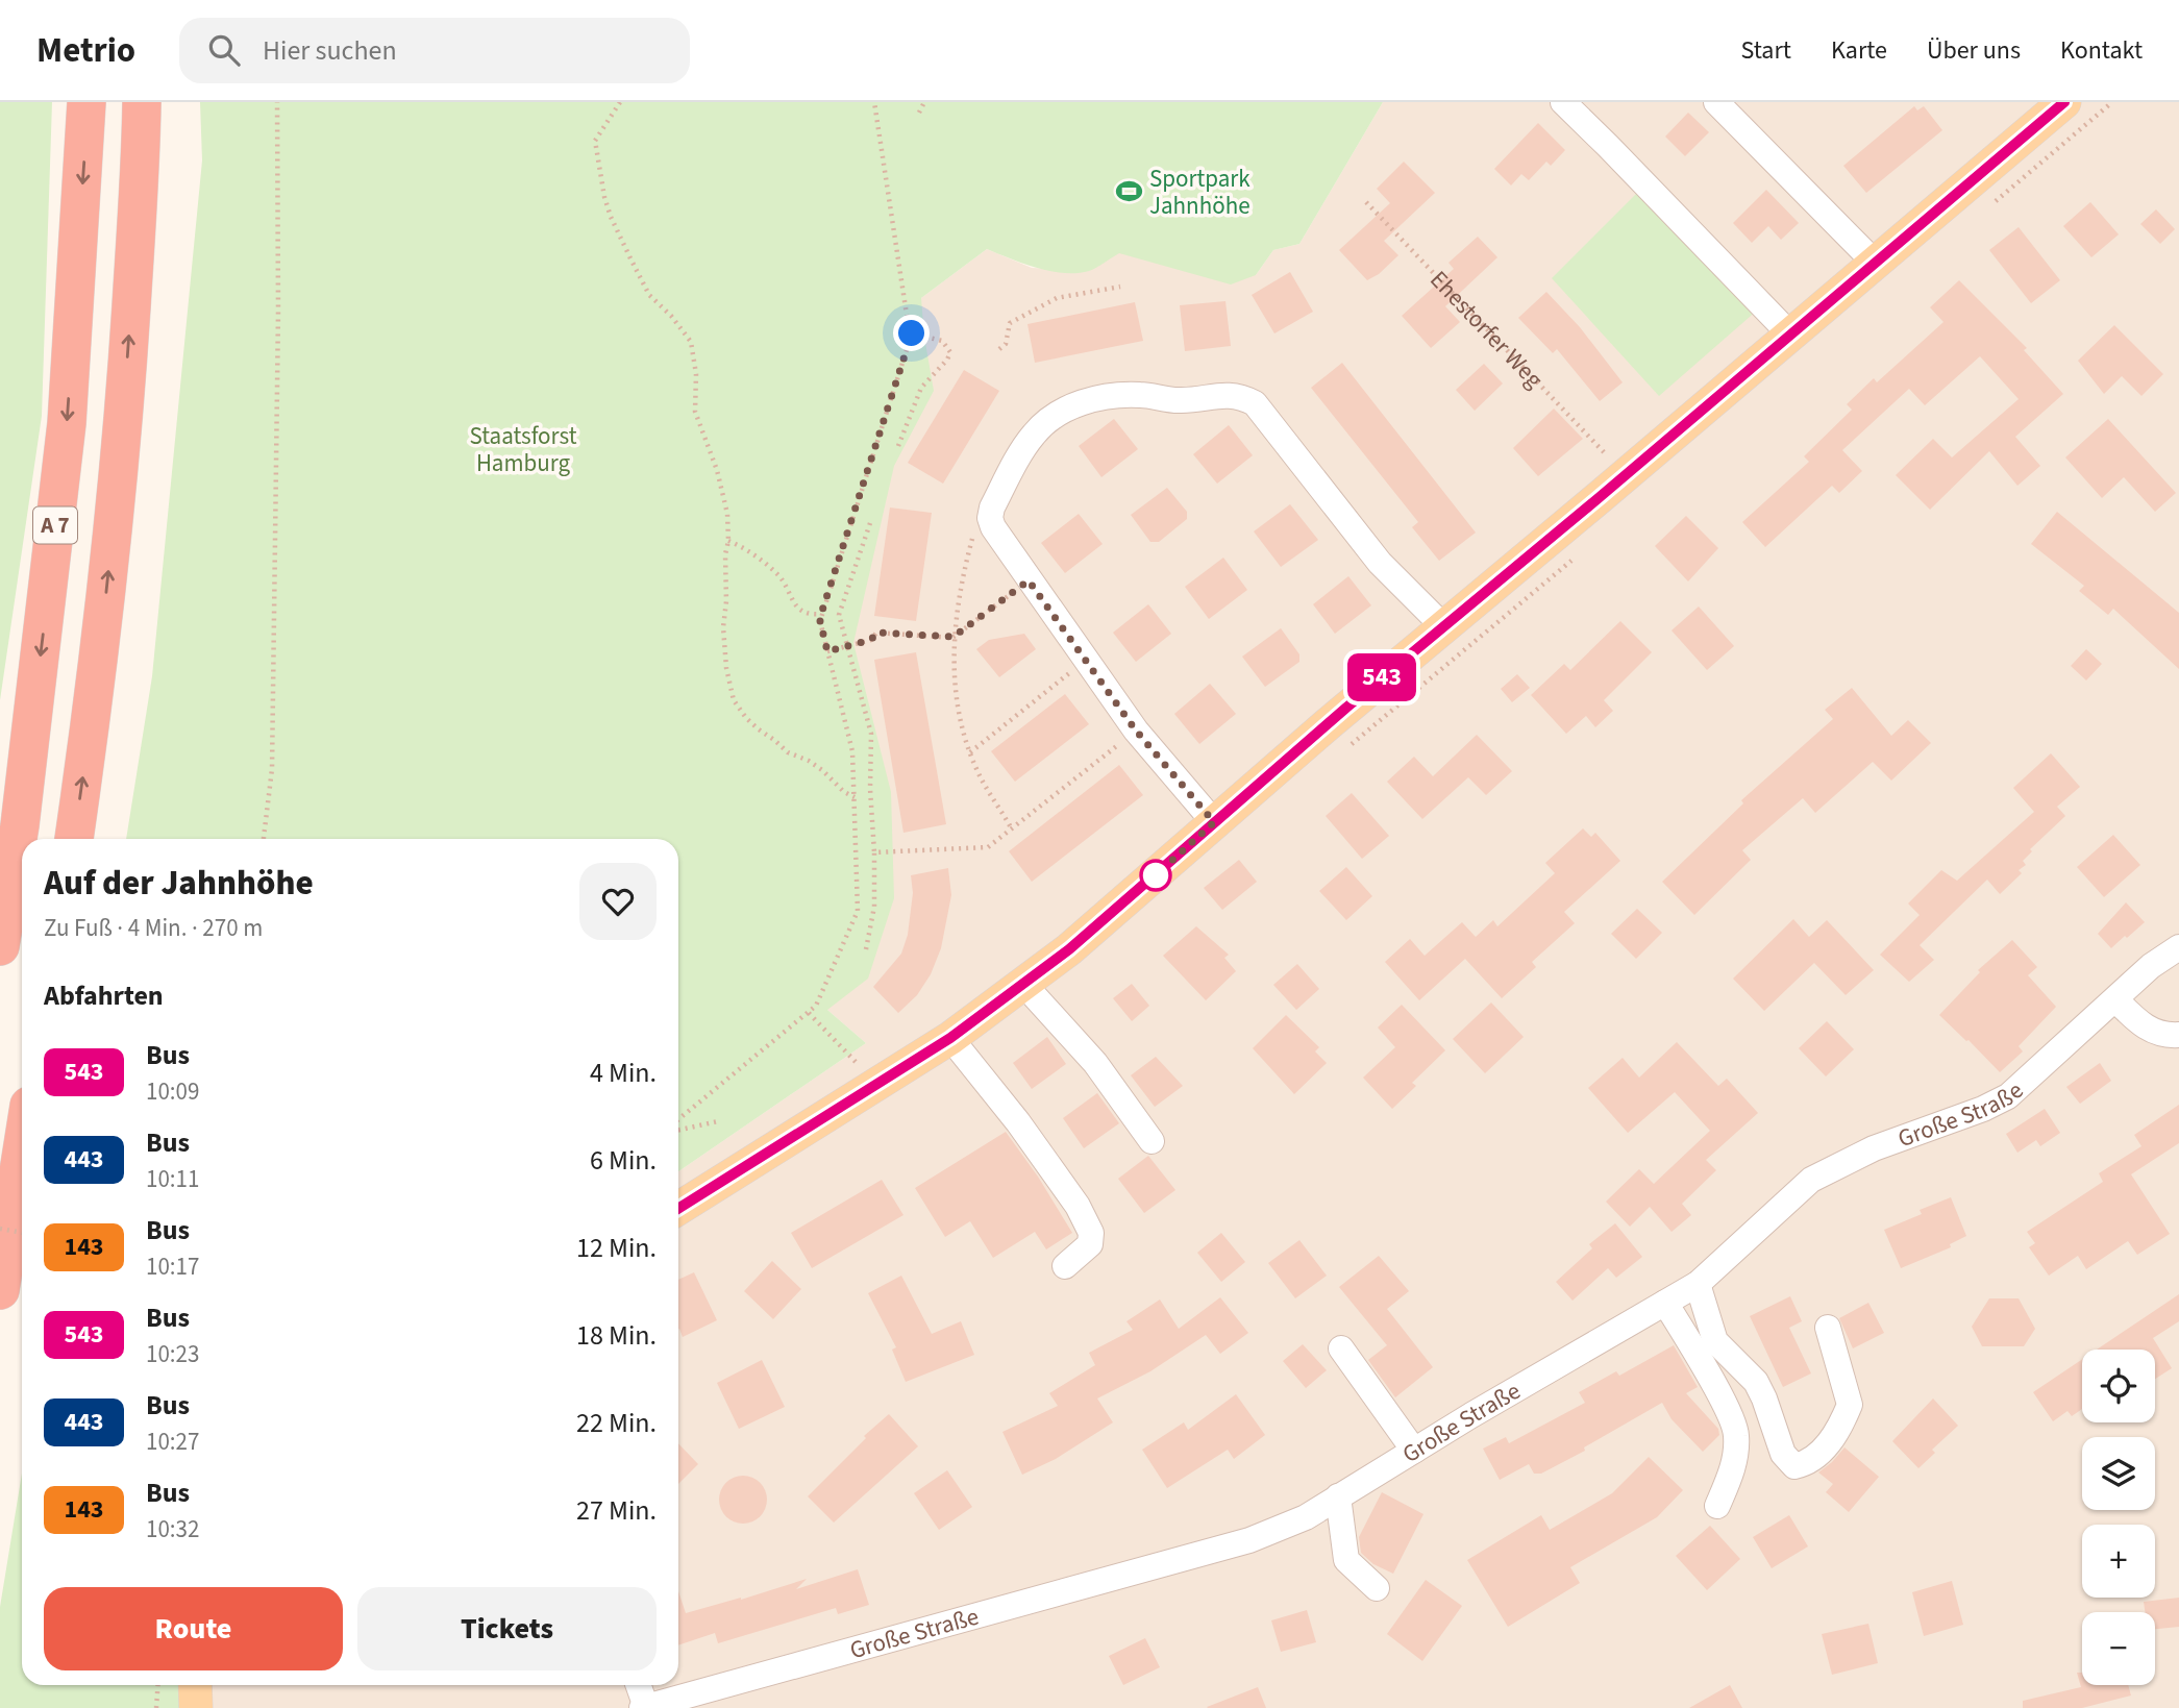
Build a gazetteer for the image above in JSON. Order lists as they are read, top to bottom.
{
  "streets": {
    "highway": ["A 7"],
    "street": ["Große Straße"],
    "path": ["Ehestorfer Weg"]
  },
  "parks": ["Staatsforst Hamburg"],
  "places": {
    "sports": ["Sportpark Jahnhöhe"]
  },
  "lines": ["bus line 543"],
  "page": {
    "header": "Metrio",
    "search": "Hier suchen",
    "nav": [
      "Start",
      "Karte",
      "Über uns",
      "Kontakt"
    ],
    "on_map": "543",
    "heading": [
      ["Auf der Jahnhöhe", "Zu Fuß · 4 Min. · 270 m"],
      "Abfahrten"
    ],
    "list": [
      {
        "mark": "543",
        "name": "Bus",
        "note": "10:09",
        "value": "4 Min."
      },
      {
        "mark": "443",
        "name": "Bus",
        "note": "10:11",
        "value": "6 Min."
      },
      {
        "mark": "143",
        "name": "Bus",
        "note": "10:17",
        "value": "12 Min."
      },
      {
        "mark": "543",
        "name": "Bus",
        "note": "10:23",
        "value": "18 Min."
      },
      {
        "mark": "443",
        "name": "Bus",
        "note": "10:27",
        "value": "22 Min."
      },
      {
        "mark": "143",
        "name": "Bus",
        "note": "10:32",
        "value": "27 Min."
      }
    ],
    "map_buttons": ["+", "−"],
    "buttons": ["Route", "Tickets"]
  }
}
